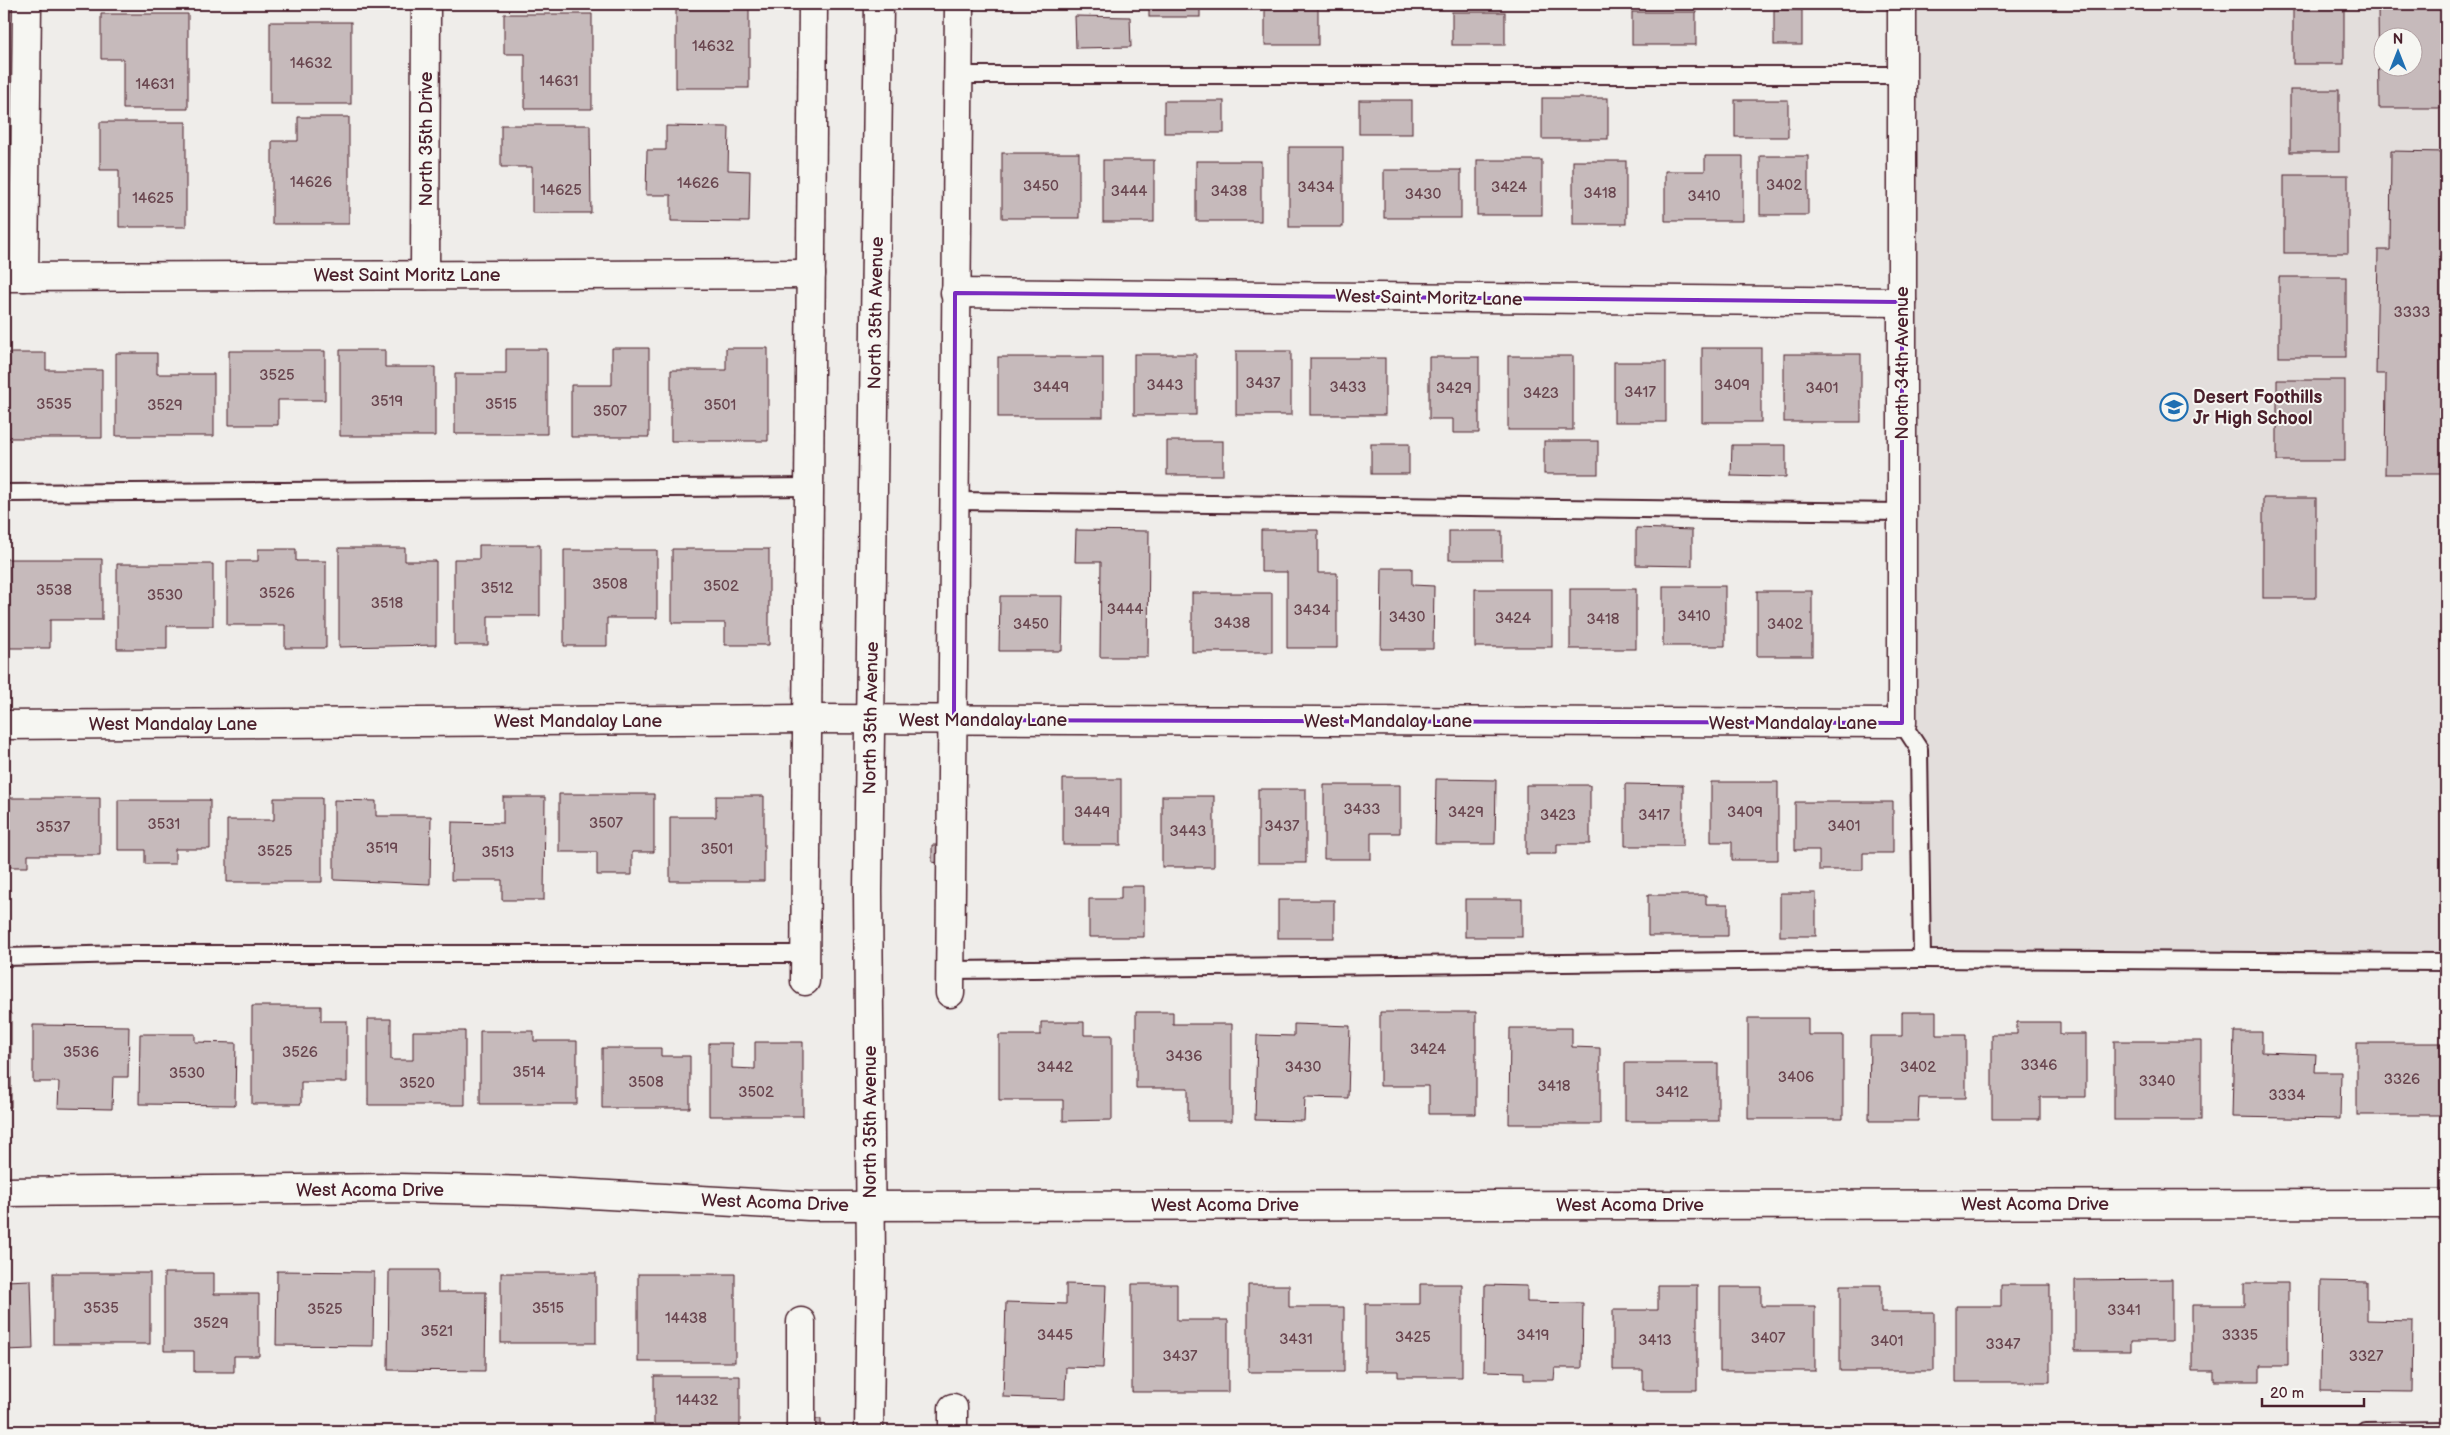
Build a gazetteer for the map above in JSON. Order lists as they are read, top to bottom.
{
  "streets": {
    "street": [
      "North 35th Drive",
      "West Saint Moritz Lane",
      "North 35th Avenue",
      "North 34th Avenue",
      "West Mandalay Lane",
      "West Acoma Drive"
    ]
  },
  "crossings": [
    ["North 35th Drive", "West Saint Moritz Lane"],
    ["West Saint Moritz Lane", "North 34th Avenue"],
    ["North 35th Avenue", "West Mandalay Lane"],
    ["North 35th Avenue", "West Acoma Drive"],
    ["North 34th Avenue", "West Mandalay Lane"]
  ],
  "places": {
    "school or university": ["Desert Foothills Jr High School"]
  },
  "house_numbers": [
    "14632",
    "14632",
    "14631",
    "14631",
    "14626",
    "14626",
    "3402",
    "3450",
    "3434",
    "3424",
    "14625",
    "3444",
    "3438",
    "3418",
    "3430",
    "3410",
    "14625",
    "3333",
    "3525",
    "3437",
    "3443",
    "3409",
    "3449",
    "3433",
    "3429",
    "3401",
    "3417",
    "3423",
    "3519",
    "3535",
    "3515",
    "3529",
    "3501",
    "3507",
    "3508",
    "3502",
    "3512",
    "3538",
    "3526",
    "3530",
    "3518",
    "3444",
    "3434",
    "3410",
    "3430",
    "3424",
    "3418",
    "3438",
    "3450",
    "3402",
    "3433",
    "3449",
    "3429",
    "3409",
    "3423",
    "3417",
    "3507",
    "3531",
    "3437",
    "3401",
    "3537",
    "3443",
    "3519",
    "3501",
    "3525",
    "3513",
    "3424",
    "3536",
    "3526",
    "3436",
    "3346",
    "3442",
    "3430",
    "3402",
    "3514",
    "3530",
    "3406",
    "3326",
    "3340",
    "3508",
    "3520",
    "3418",
    "3502",
    "3412",
    "3334",
    "3535",
    "3515",
    "3525",
    "3341",
    "14438",
    "3529",
    "3521",
    "3445",
    "3419",
    "3335",
    "3425",
    "3407",
    "3431",
    "3413",
    "3401",
    "3347",
    "3437",
    "3327",
    "14432"
  ],
  "scale_bar": "20 m",
  "north": "top"
}
